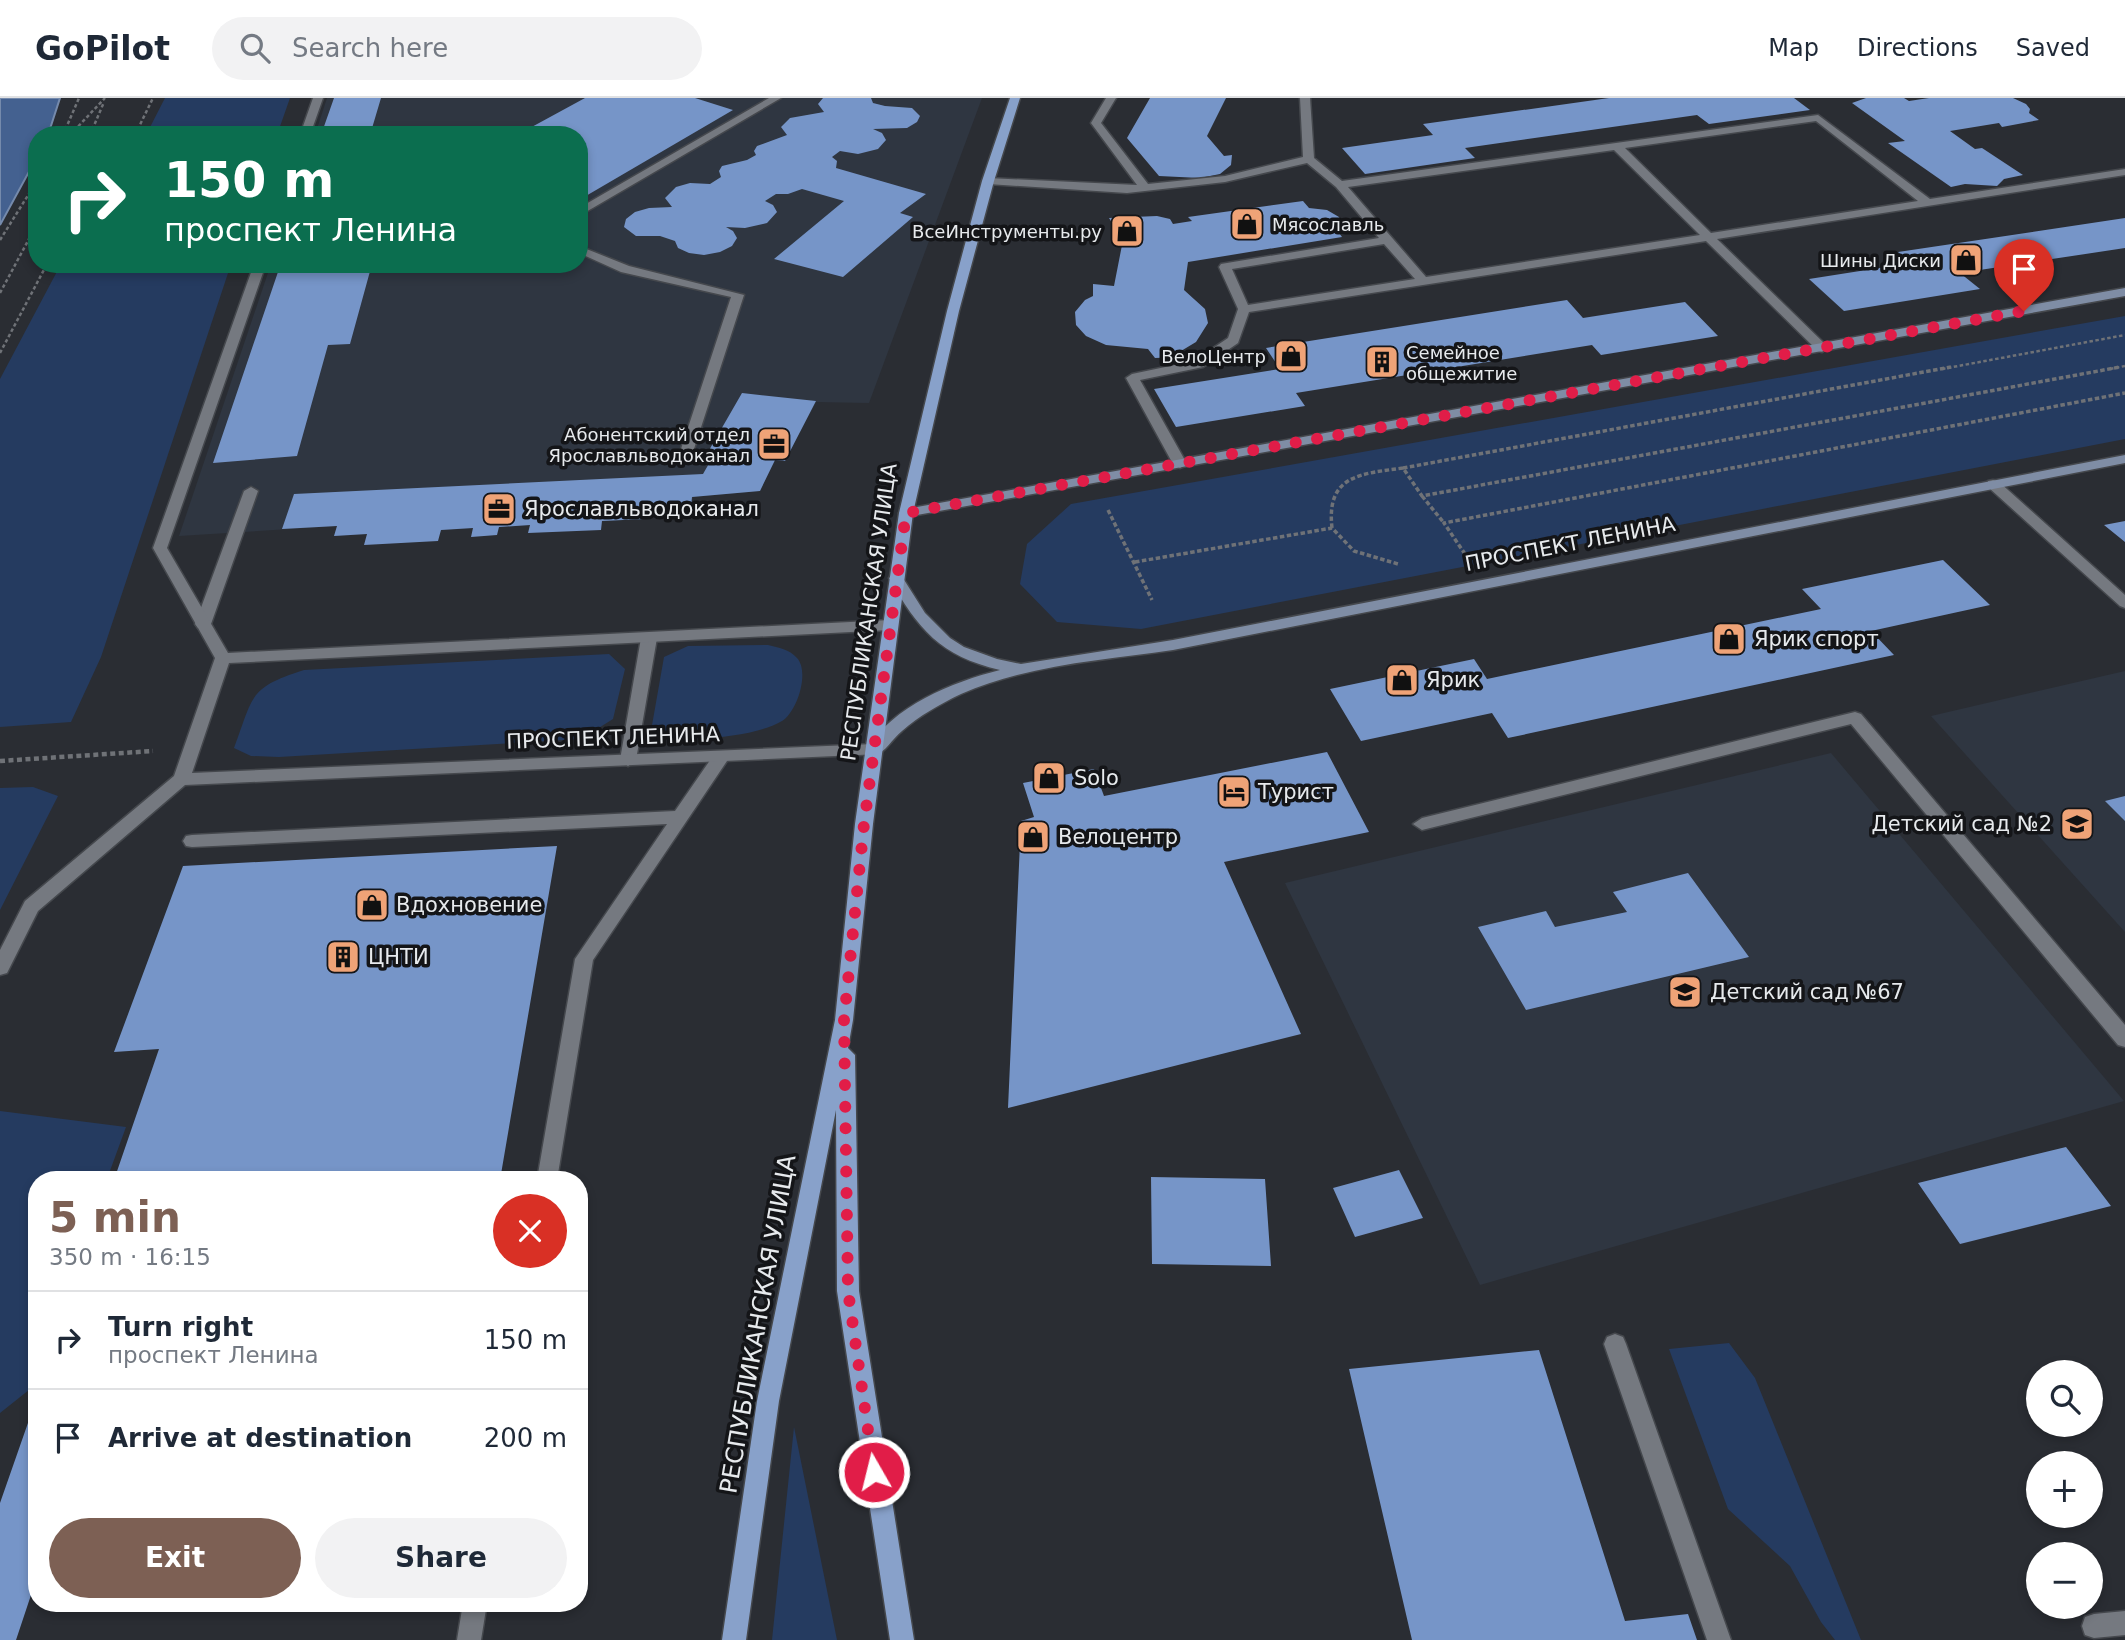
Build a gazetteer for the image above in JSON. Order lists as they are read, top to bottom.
{
  "streets": {
    "main road": ["ПРОСПЕКТ ЛЕНИНА", "РЕСПУБЛИКАНСКАЯ УЛИЦА"]
  },
  "crossings": [
    ["ПРОСПЕКТ ЛЕНИНА", "РЕСПУБЛИКАНСКАЯ УЛИЦА"]
  ],
  "places": {
    "shop": [
      "Мясославль",
      "ВсеИнструменты.ру",
      "Шины Диски",
      "ВелоЦентр",
      "Ярик спорт",
      "Ярик",
      "Solo",
      "Велоцентр",
      "Вдохновение"
    ],
    "building": ["Семейное общежитие", "ЦНТИ"],
    "office": ["Абонентский отдел Ярославльводоканал", "Ярославльводоканал"],
    "hotel": ["Турист"],
    "school or university": ["Детский сад №2", "Детский сад №67"]
  },
  "page": {
    "header": "GoPilot",
    "search": "Search here",
    "nav": ["Map", "Directions", "Saved"],
    "turn": ["150 m", "проспект Ленина"],
    "heading": ["5 min", "350 m · 16:15"],
    "list": [
      {
        "name": "Turn right",
        "note": "проспект Ленина",
        "value": "150 m"
      },
      {
        "name": "Arrive at destination",
        "value": "200 m"
      }
    ],
    "map_buttons": ["+", "−"],
    "buttons": ["Exit", "Share"]
  }
}
